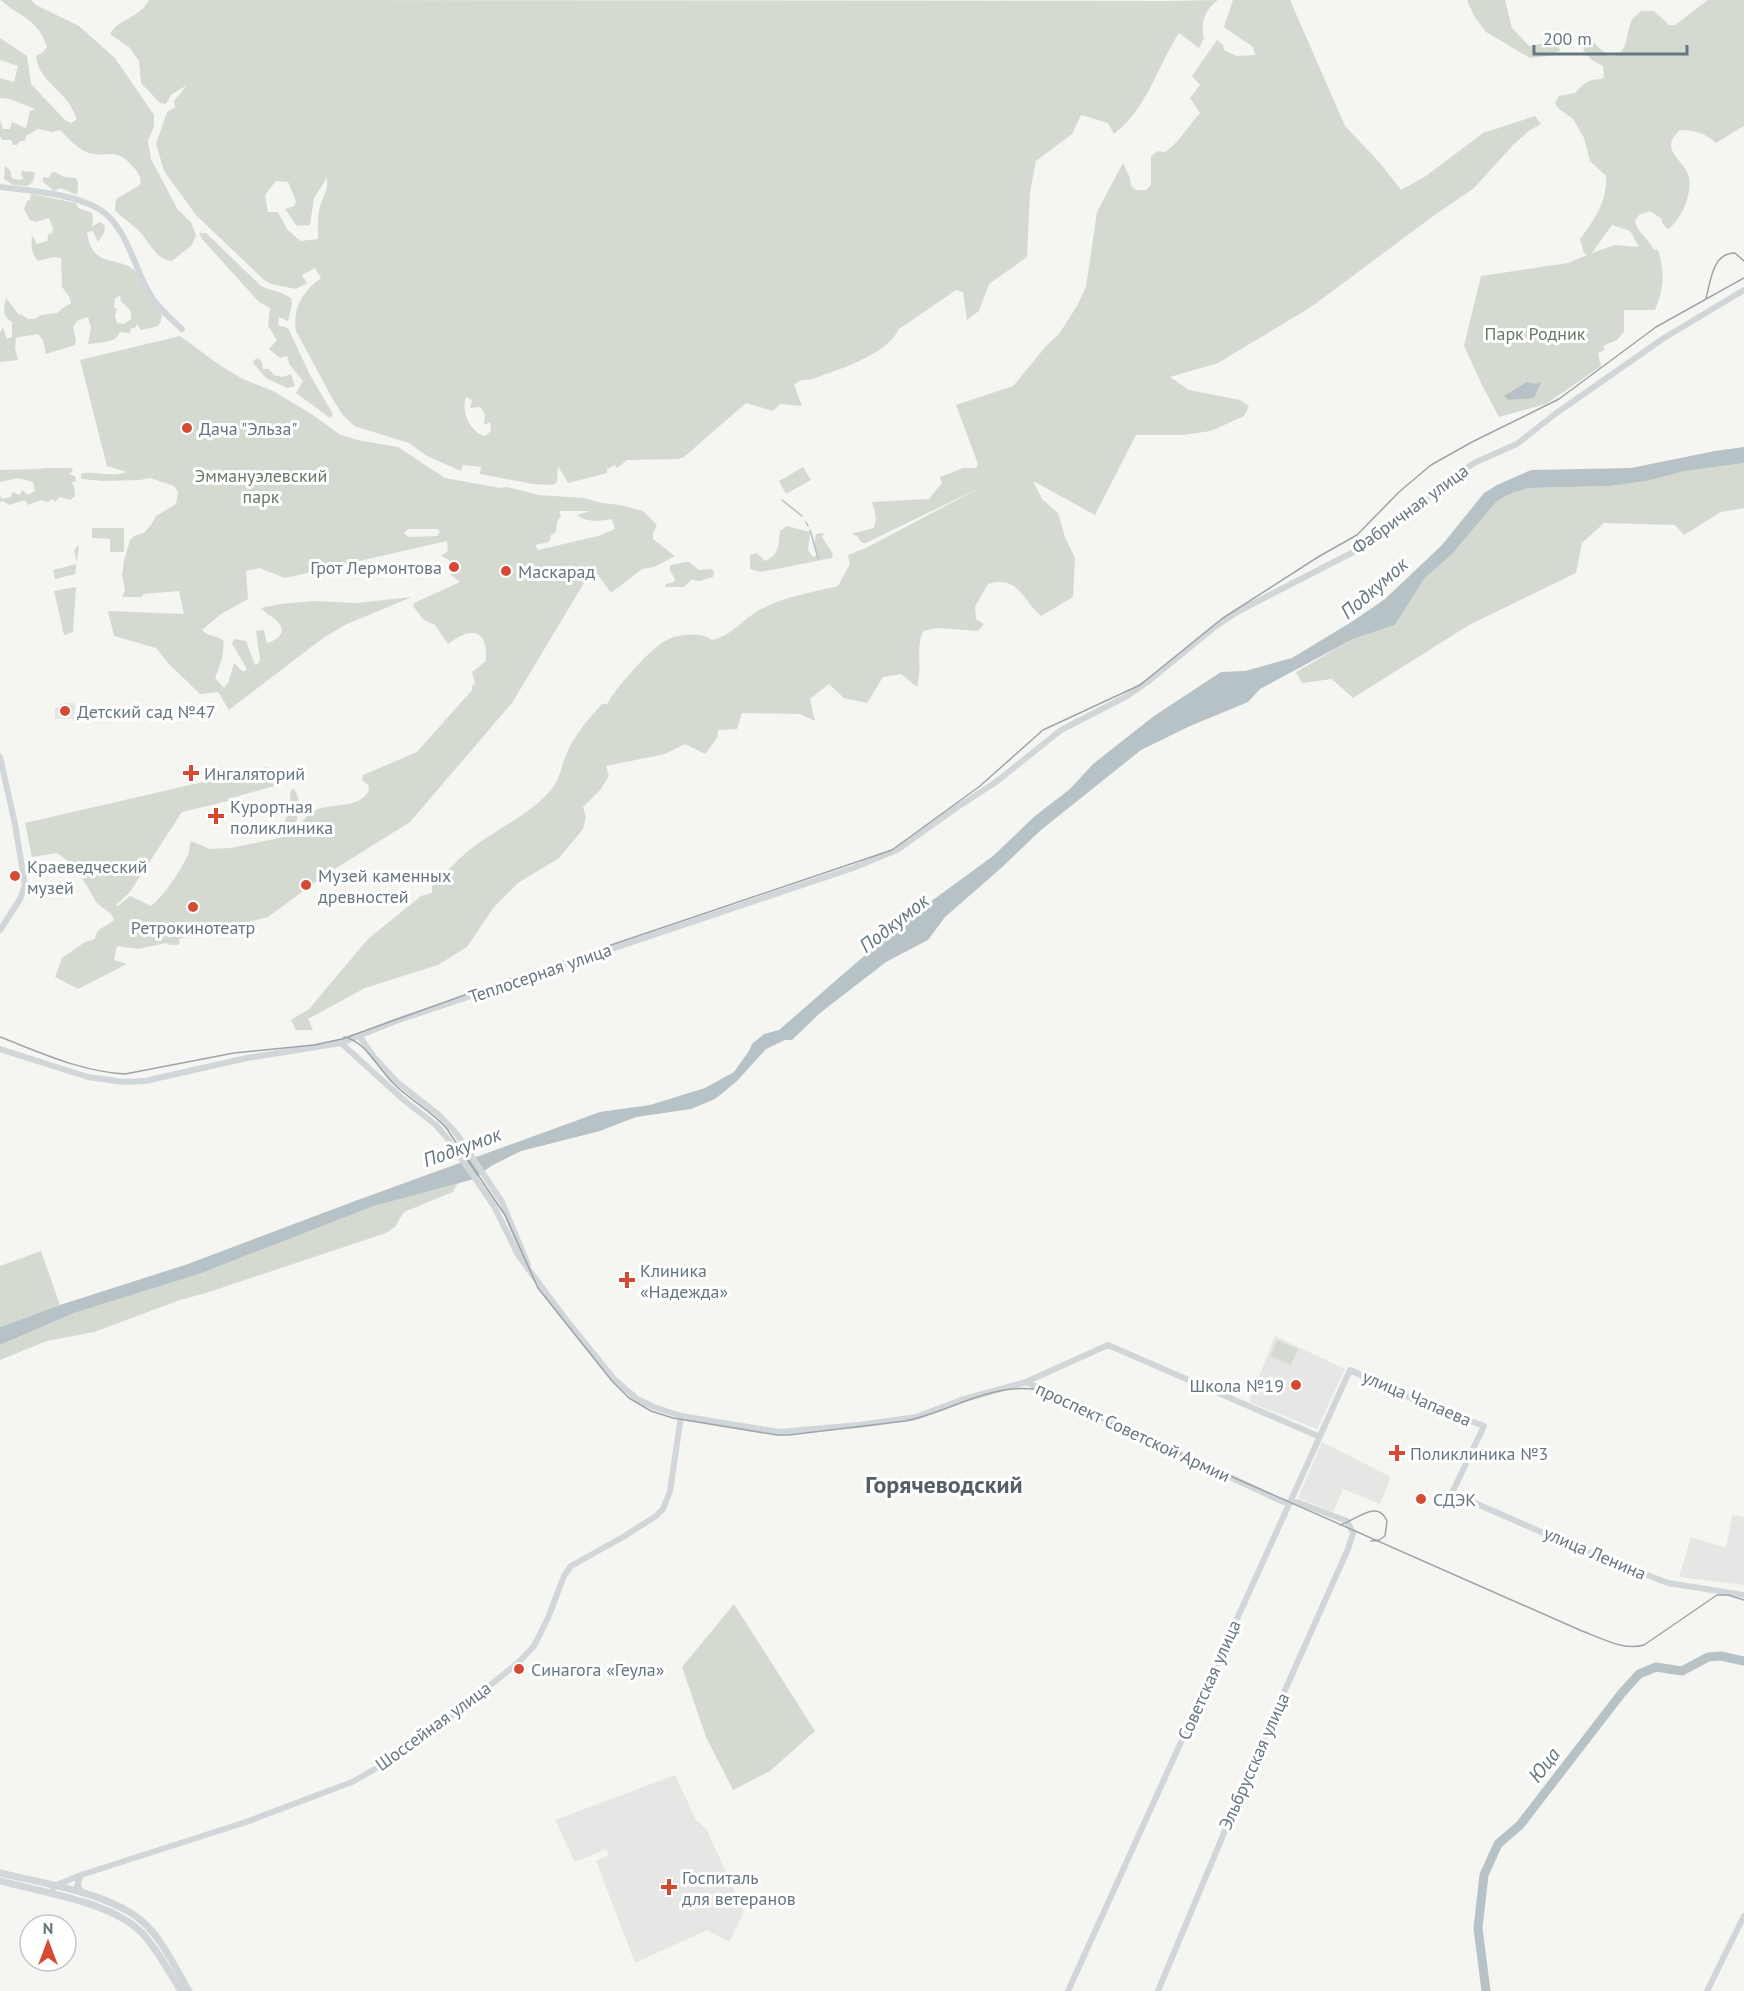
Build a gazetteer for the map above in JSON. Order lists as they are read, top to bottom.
{
  "streets": {
    "main road": [
      "Фабричная улица",
      "Теплосерная улица",
      "улица Чапаева",
      "проспект Советской Армии",
      "улица Ленина",
      "Советская улица",
      "Шоссейная улица",
      "Эльбрусская улица"
    ]
  },
  "crossings": [
    ["Фабричная улица", "Теплосерная улица"],
    ["Теплосерная улица", "проспект Советской Армии"],
    ["улица Чапаева", "улица Ленина"],
    ["улица Чапаева", "Советская улица"],
    ["проспект Советской Армии", "Советская улица"],
    ["проспект Советской Армии", "Шоссейная улица"],
    ["проспект Советской Армии", "Эльбрусская улица"]
  ],
  "districts": ["Горячеводский"],
  "water": ["Подкумок", "Юца"],
  "parks": ["Парк Родник", "Эммануэлевский парк"],
  "places": {
    "other": [
      "Дача \"Эльза\"",
      "Грот Лермонтова",
      "Маскарад",
      "Детский сад №47",
      "Краеведческий музей",
      "Музей каменных древностей",
      "Ретрокинотеатр",
      "Школа №19",
      "СДЭК",
      "Синагога «Геула»"
    ],
    "health": [
      "Ингаляторий",
      "Курортная поликлиника",
      "Клиника «Надежда»",
      "Поликлиника №3",
      "Госпиталь для ветеранов"
    ]
  },
  "scale_bar": "200 m",
  "north": "top"
}
